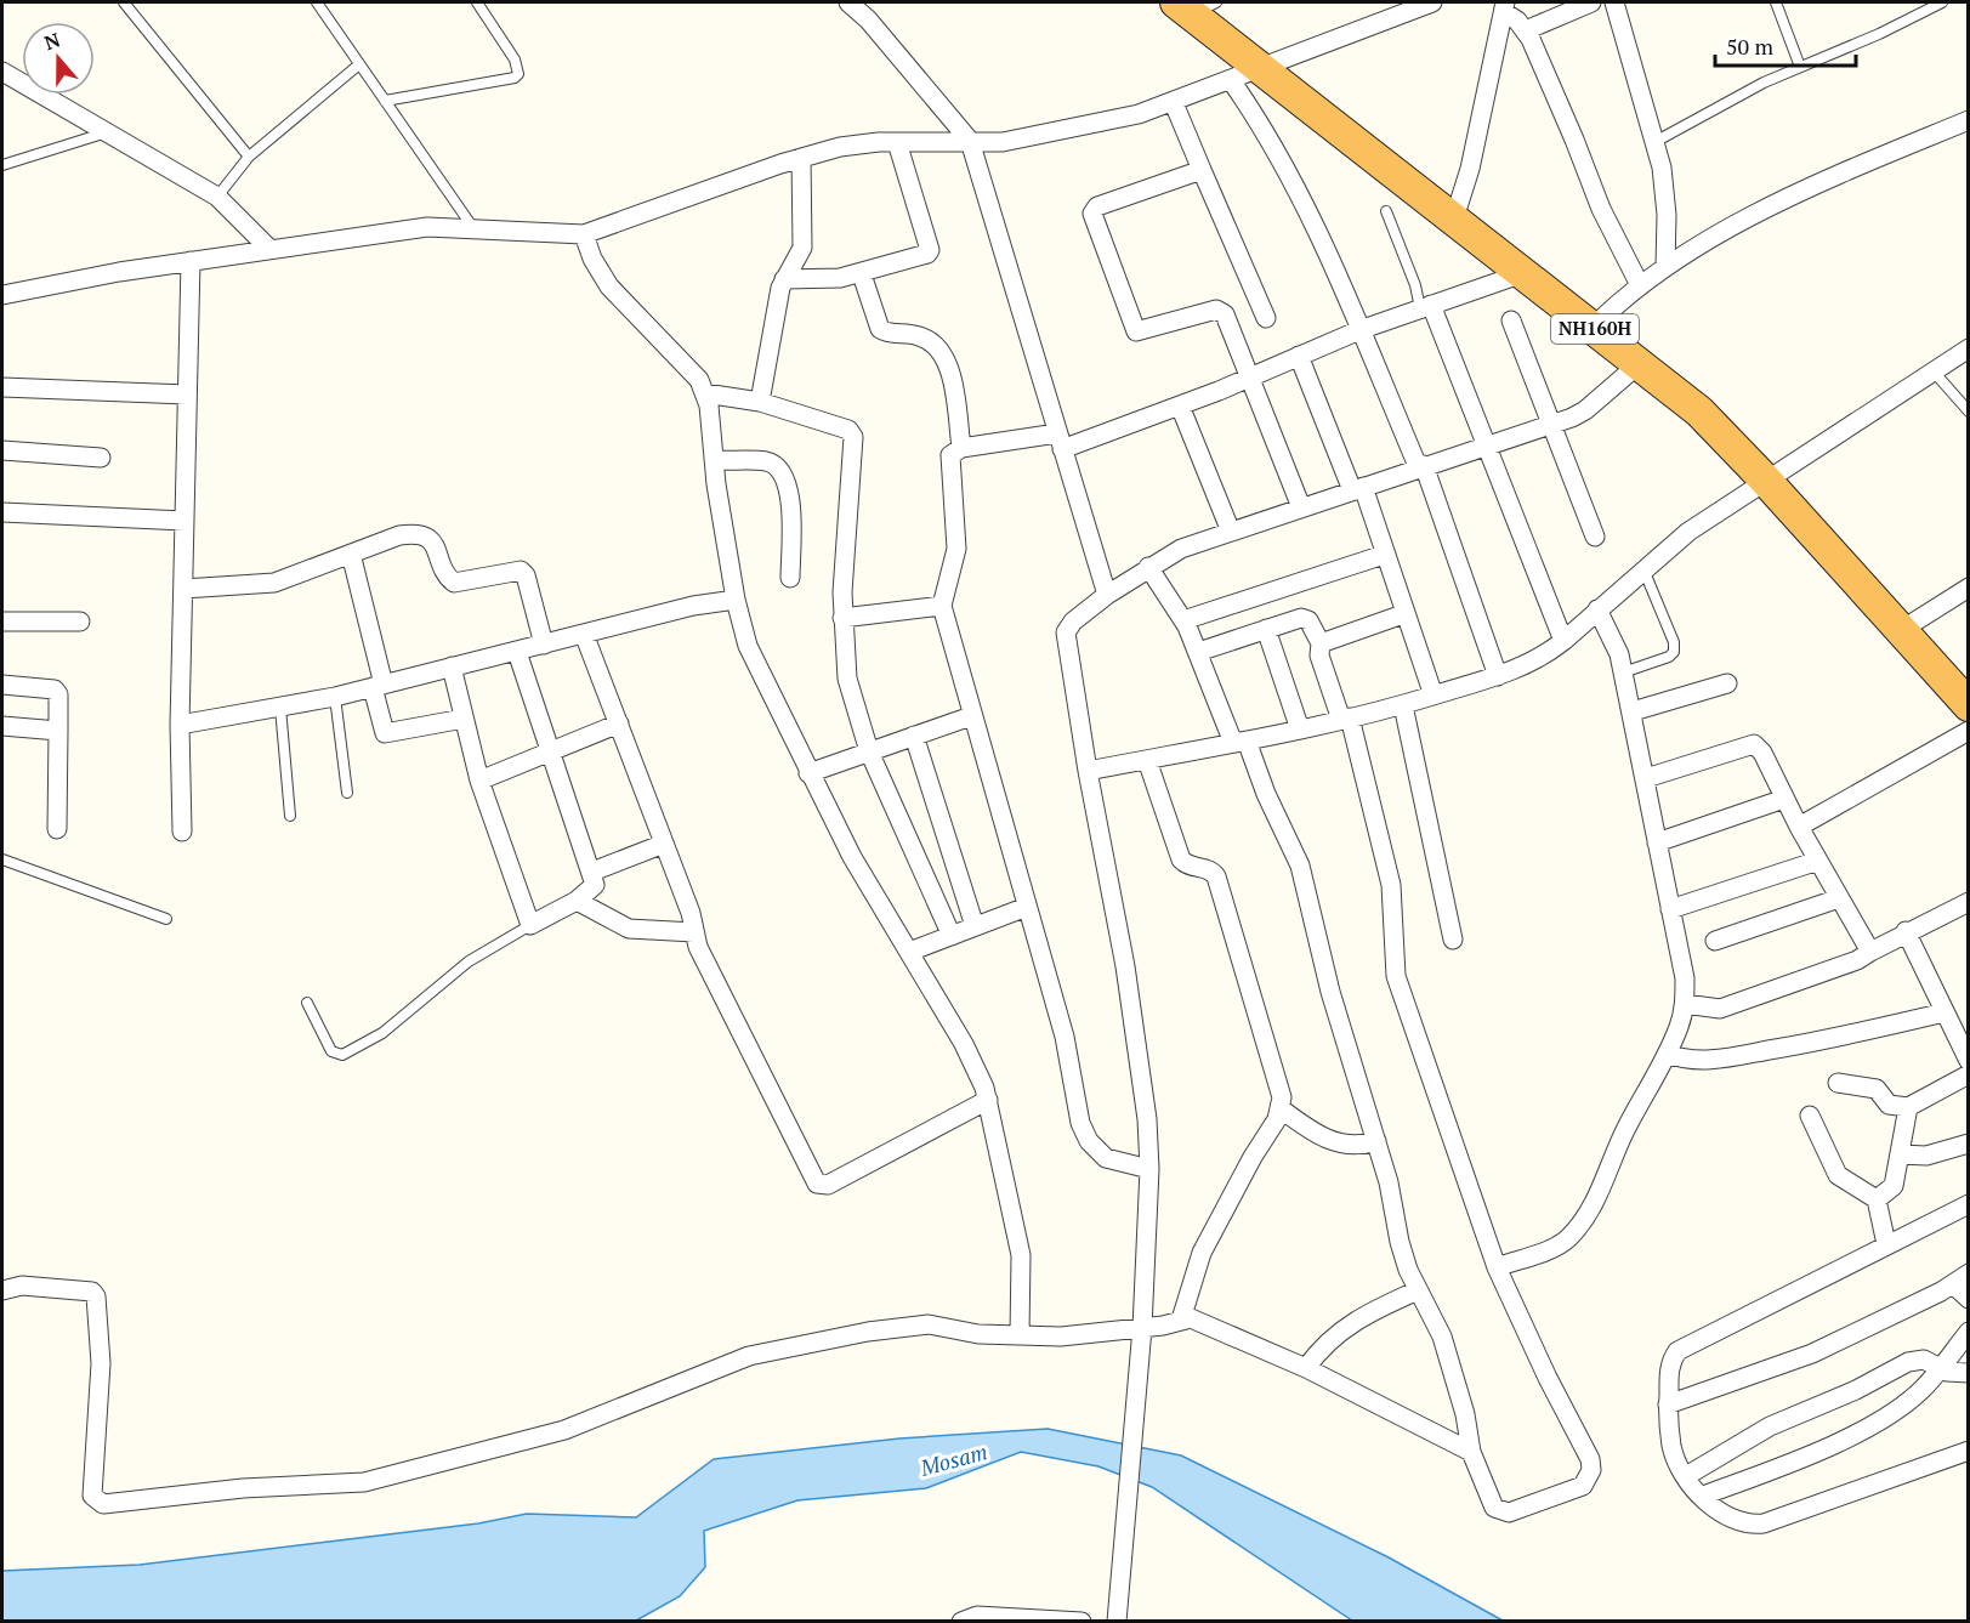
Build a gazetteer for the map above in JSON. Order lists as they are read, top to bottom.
{
  "streets": {
    "highway": ["NH160H"]
  },
  "water": ["Mosam"],
  "scale_bar": "50 m",
  "north": "top"
}
